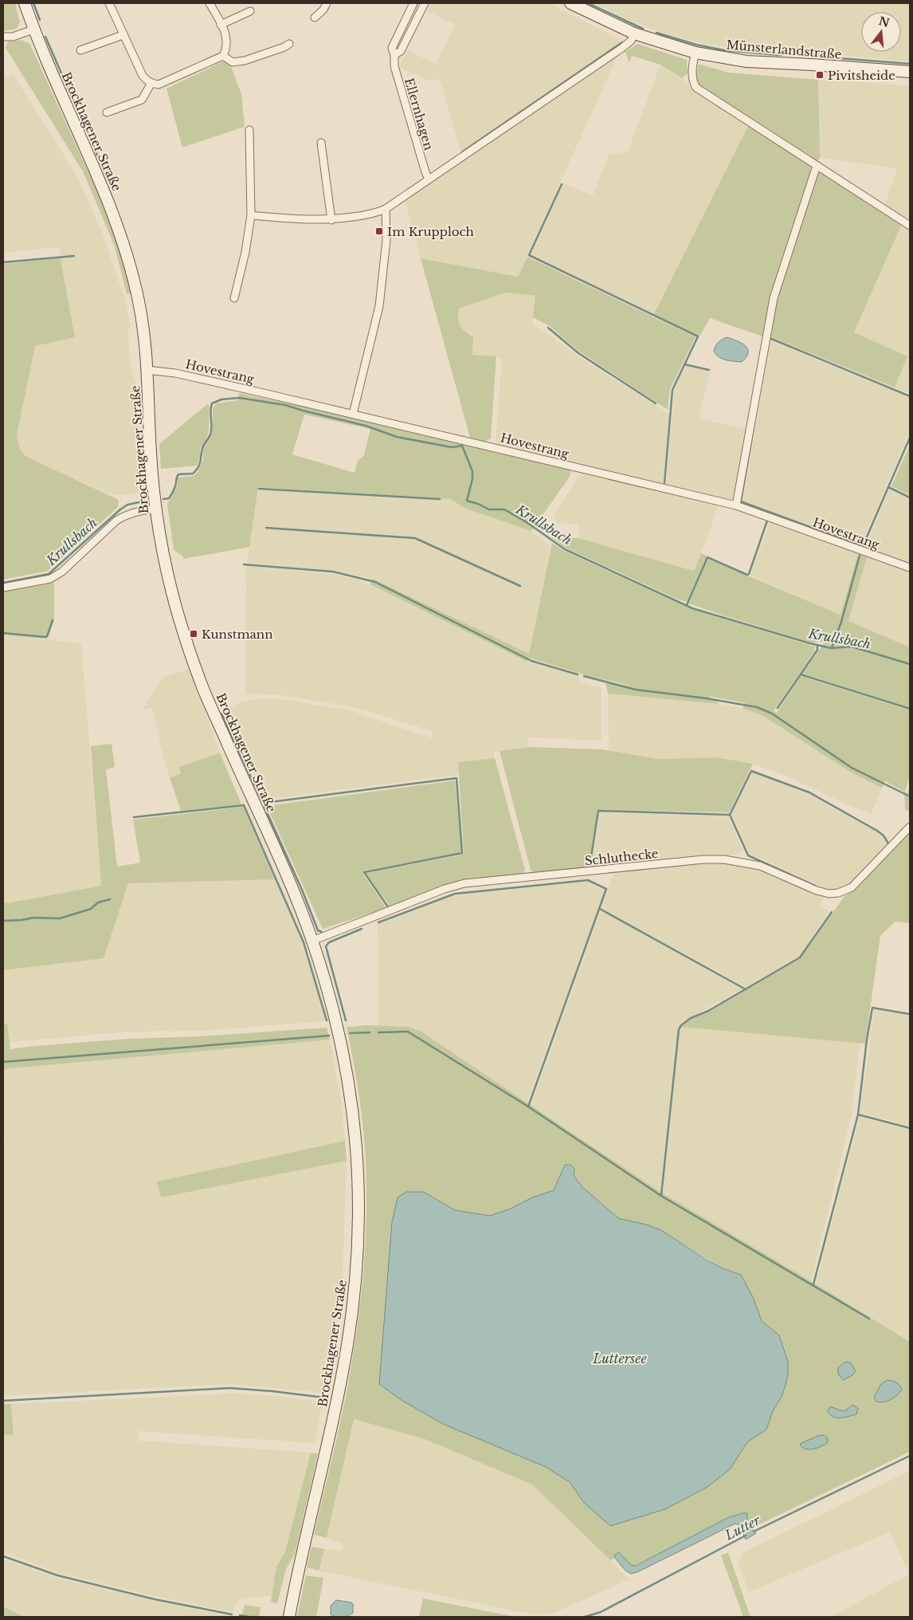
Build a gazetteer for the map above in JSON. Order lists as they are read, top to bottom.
{
  "streets": {
    "main road": ["Münsterlandstraße", "Brockhagener Straße"],
    "street": ["Ellernhagen", "Hovestrang", "Schluthecke"]
  },
  "crossings": [
    ["Brockhagener Straße", "Hovestrang"],
    ["Brockhagener Straße", "Schluthecke"]
  ],
  "water": ["Krullsbach", "Luttersee", "Lutter"],
  "places": {
    "transit": ["Pivitsheide", "Im Krupploch", "Kunstmann"]
  },
  "north": "top"
}
